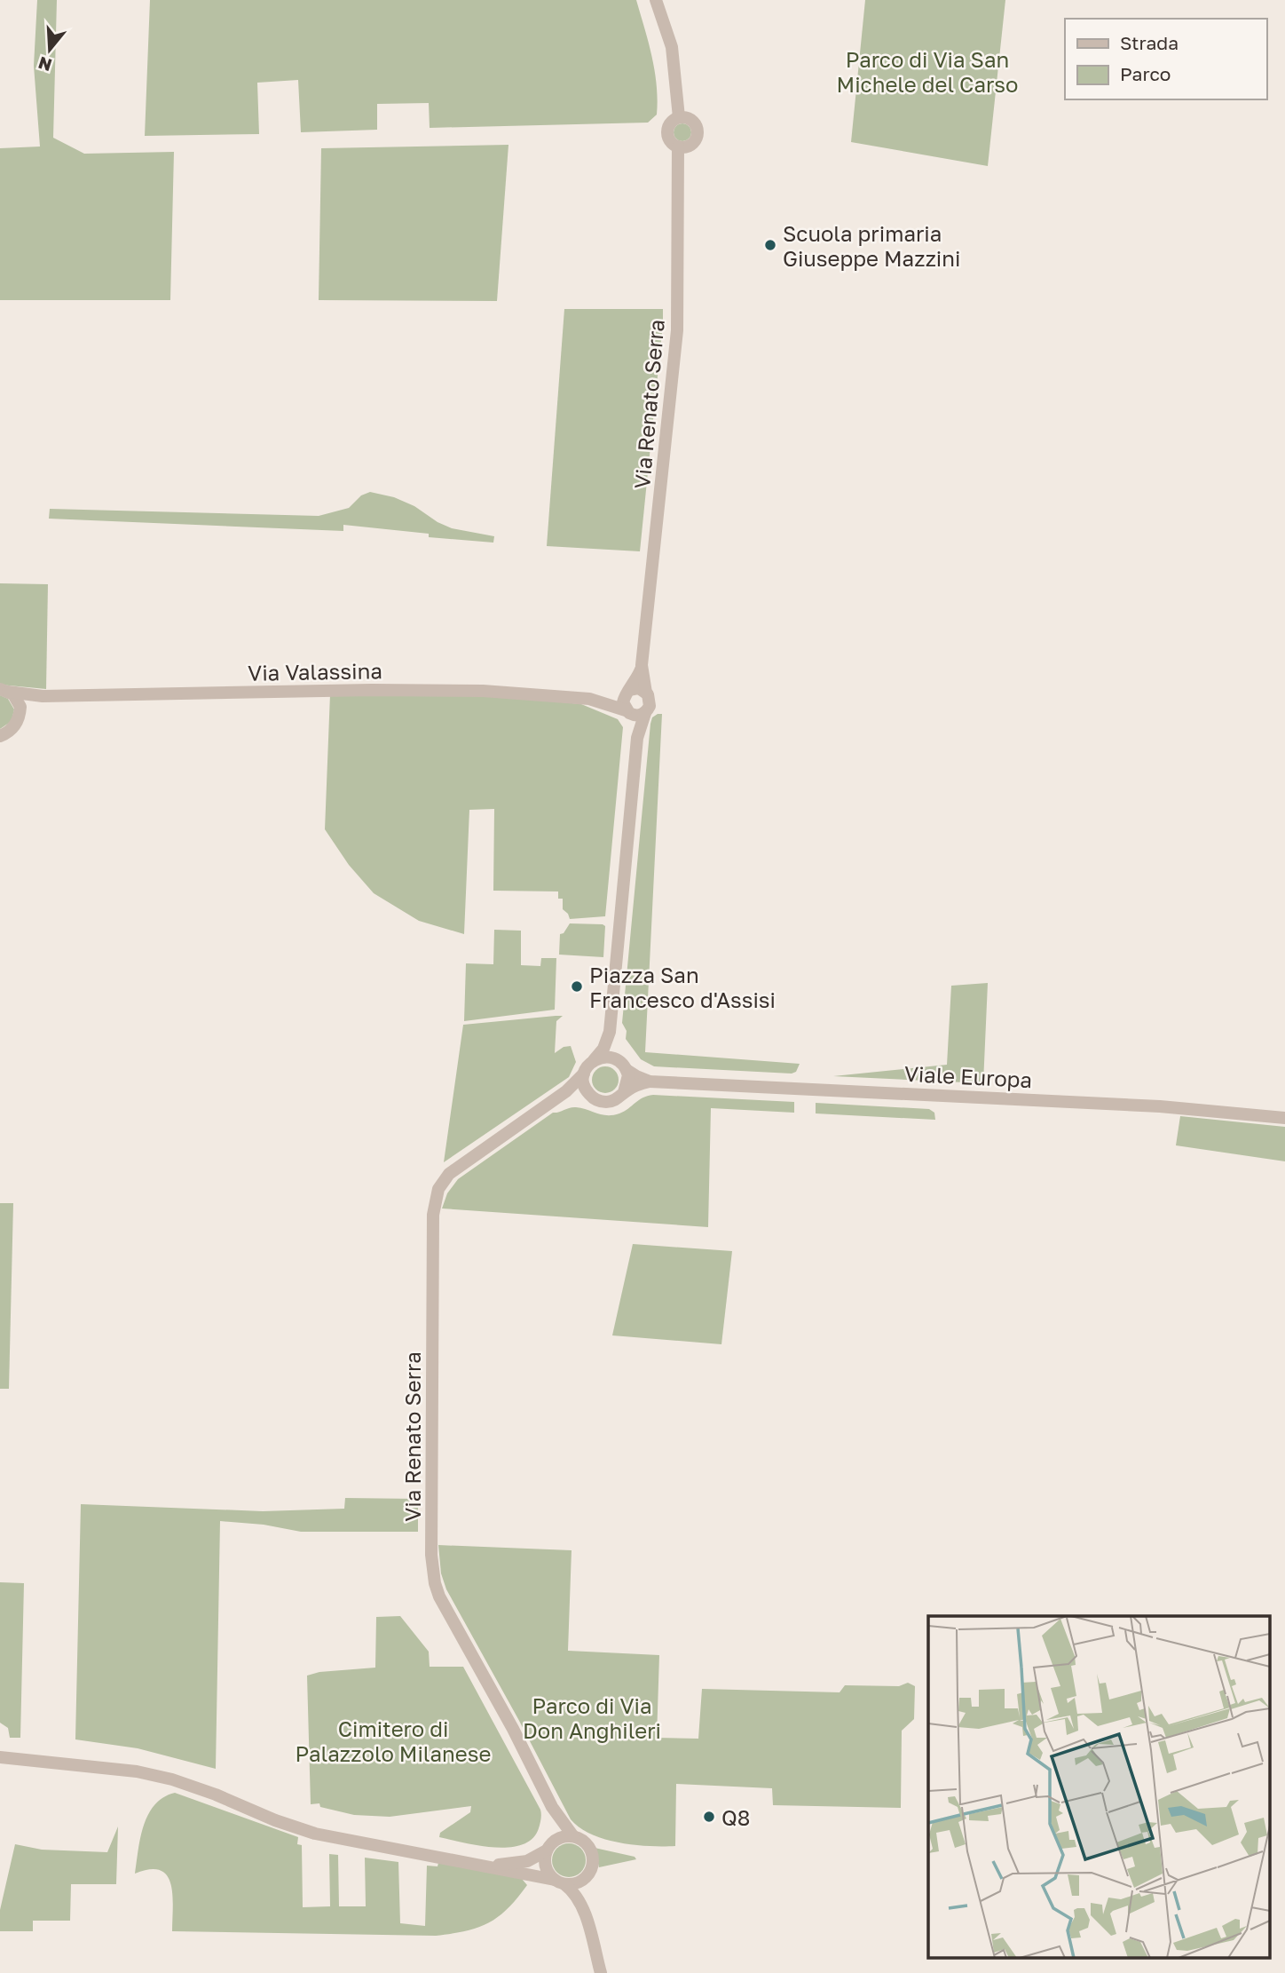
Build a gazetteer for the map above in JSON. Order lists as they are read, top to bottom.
{
  "streets": {
    "street": ["Via Renato Serra", "Via Valassina", "Viale Europa"]
  },
  "crossings": [
    ["Via Renato Serra", "Via Valassina"],
    ["Via Renato Serra", "Viale Europa"]
  ],
  "parks": ["Parco di Via San Michele del Carso", "Parco di Via Don Anghileri", "Cimitero di Palazzolo Milanese"],
  "places": ["Scuola primaria Giuseppe Mazzini", "Piazza San Francesco d'Assisi", "Q8"],
  "legend": ["Strada", "Parco"],
  "north": "bottom"
}
